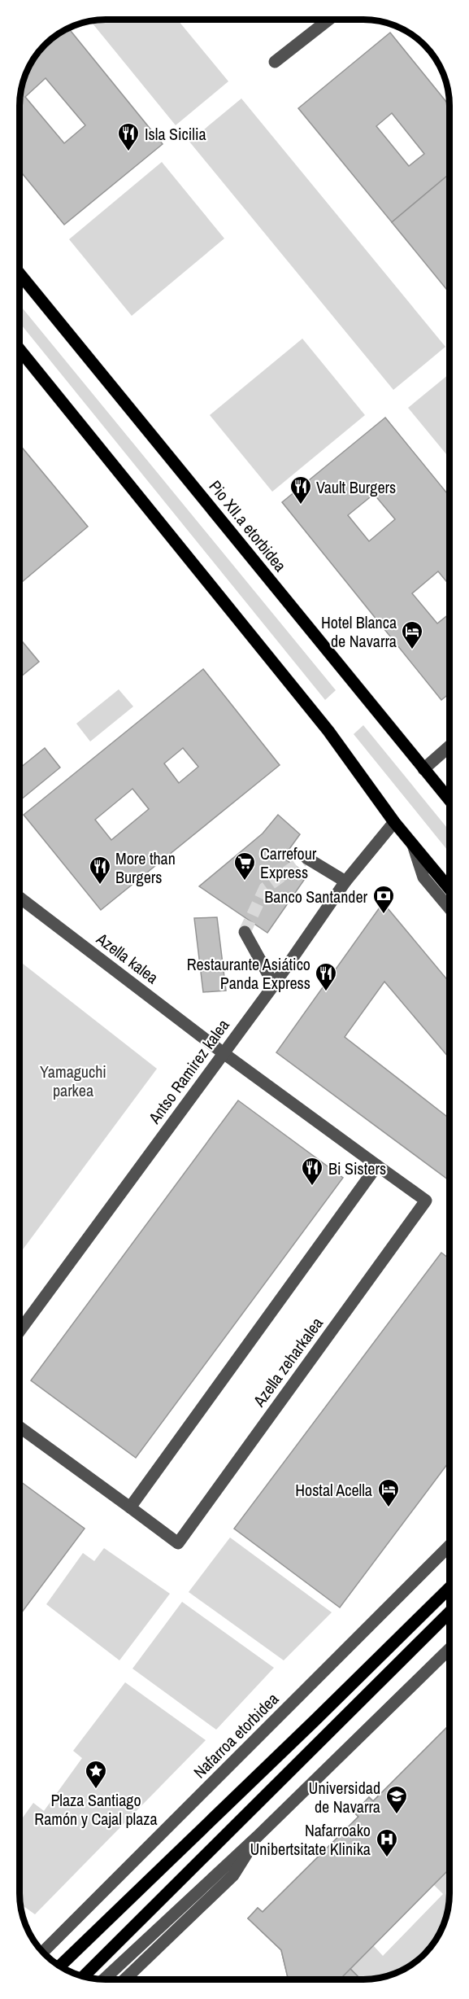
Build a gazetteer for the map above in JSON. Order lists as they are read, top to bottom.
{
  "streets": {
    "main road": ["Pio XII.a etorbidea"],
    "street": [
      "Azella kalea",
      "Antso Ramirez kalea",
      "Azella zeharkalea",
      "Nafarroa etorbidea"
    ]
  },
  "crossings": [
    ["Azella kalea", "Antso Ramirez kalea"],
    ["Azella kalea", "Azella zeharkalea"],
    ["Antso Ramirez kalea", "Azella zeharkalea"]
  ],
  "parks": ["Yamaguchi parkea"],
  "places": {
    "restaurant": [
      "Isla Sicilia",
      "Vault Burgers",
      "More than Burgers",
      "Restaurante Asiático Panda Express",
      "Bi Sisters"
    ],
    "hotel": ["Hotel Blanca de Navarra", "Hostal Acella"],
    "supermarket": ["Carrefour Express"],
    "bank": ["Banco Santander"],
    "place": ["Plaza Santiago Ramón y Cajal plaza"],
    "school or university": ["Universidad de Navarra"],
    "hospital": ["Nafarroako Unibertsitate Klinika"]
  }
}
